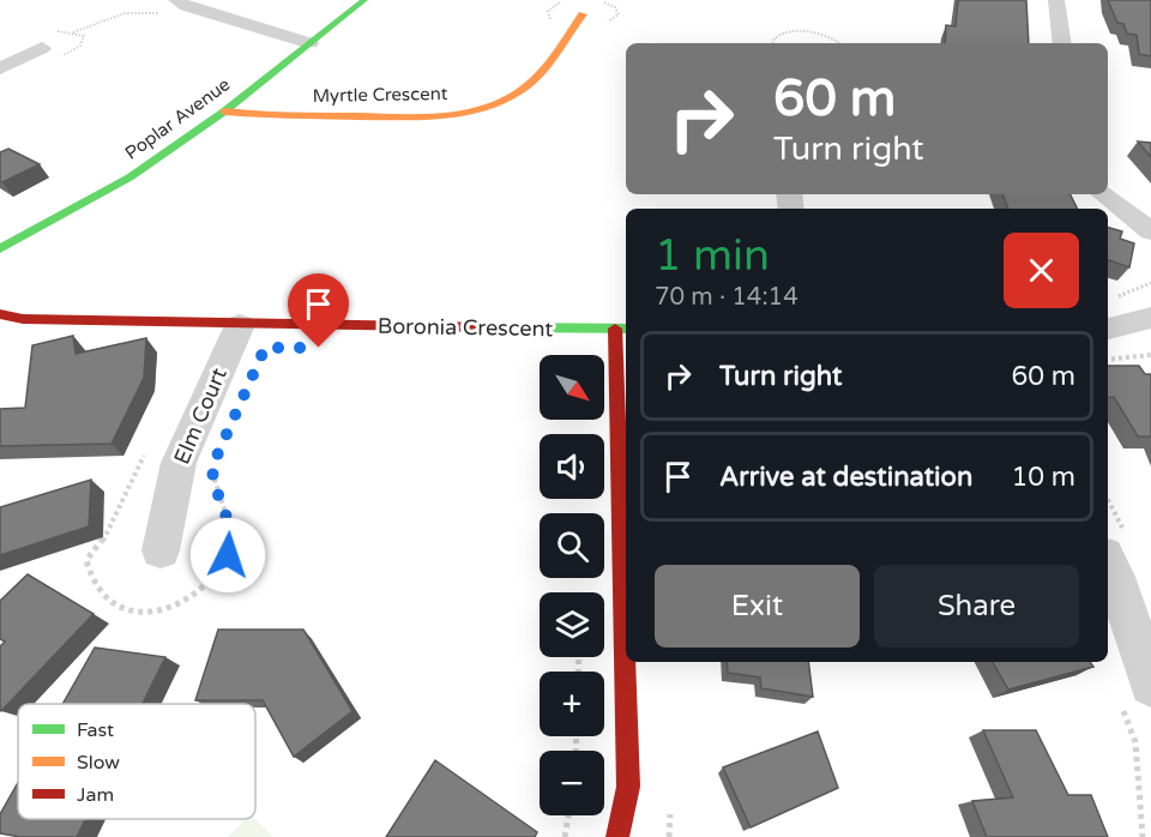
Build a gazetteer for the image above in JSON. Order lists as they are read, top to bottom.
{
  "streets": {
    "street": [
      "Myrtle Crescent",
      "Poplar Avenue",
      "Boronia Crescent",
      "Elm Court"
    ]
  },
  "crossings": [
    ["Myrtle Crescent", "Poplar Avenue"],
    ["Boronia Crescent", "Elm Court"]
  ],
  "legend": ["Fast", "Slow", "Jam"],
  "north": "bottom right",
  "page": {
    "turn": ["60 m", "Turn right"],
    "heading": ["1 min", "70 m · 14:14"],
    "list": [
      {
        "name": "Turn right",
        "value": "60 m"
      },
      {
        "name": "Arrive at destination",
        "value": "10 m"
      }
    ],
    "map_buttons": ["+", "−"],
    "buttons": ["Exit", "Share"]
  }
}
